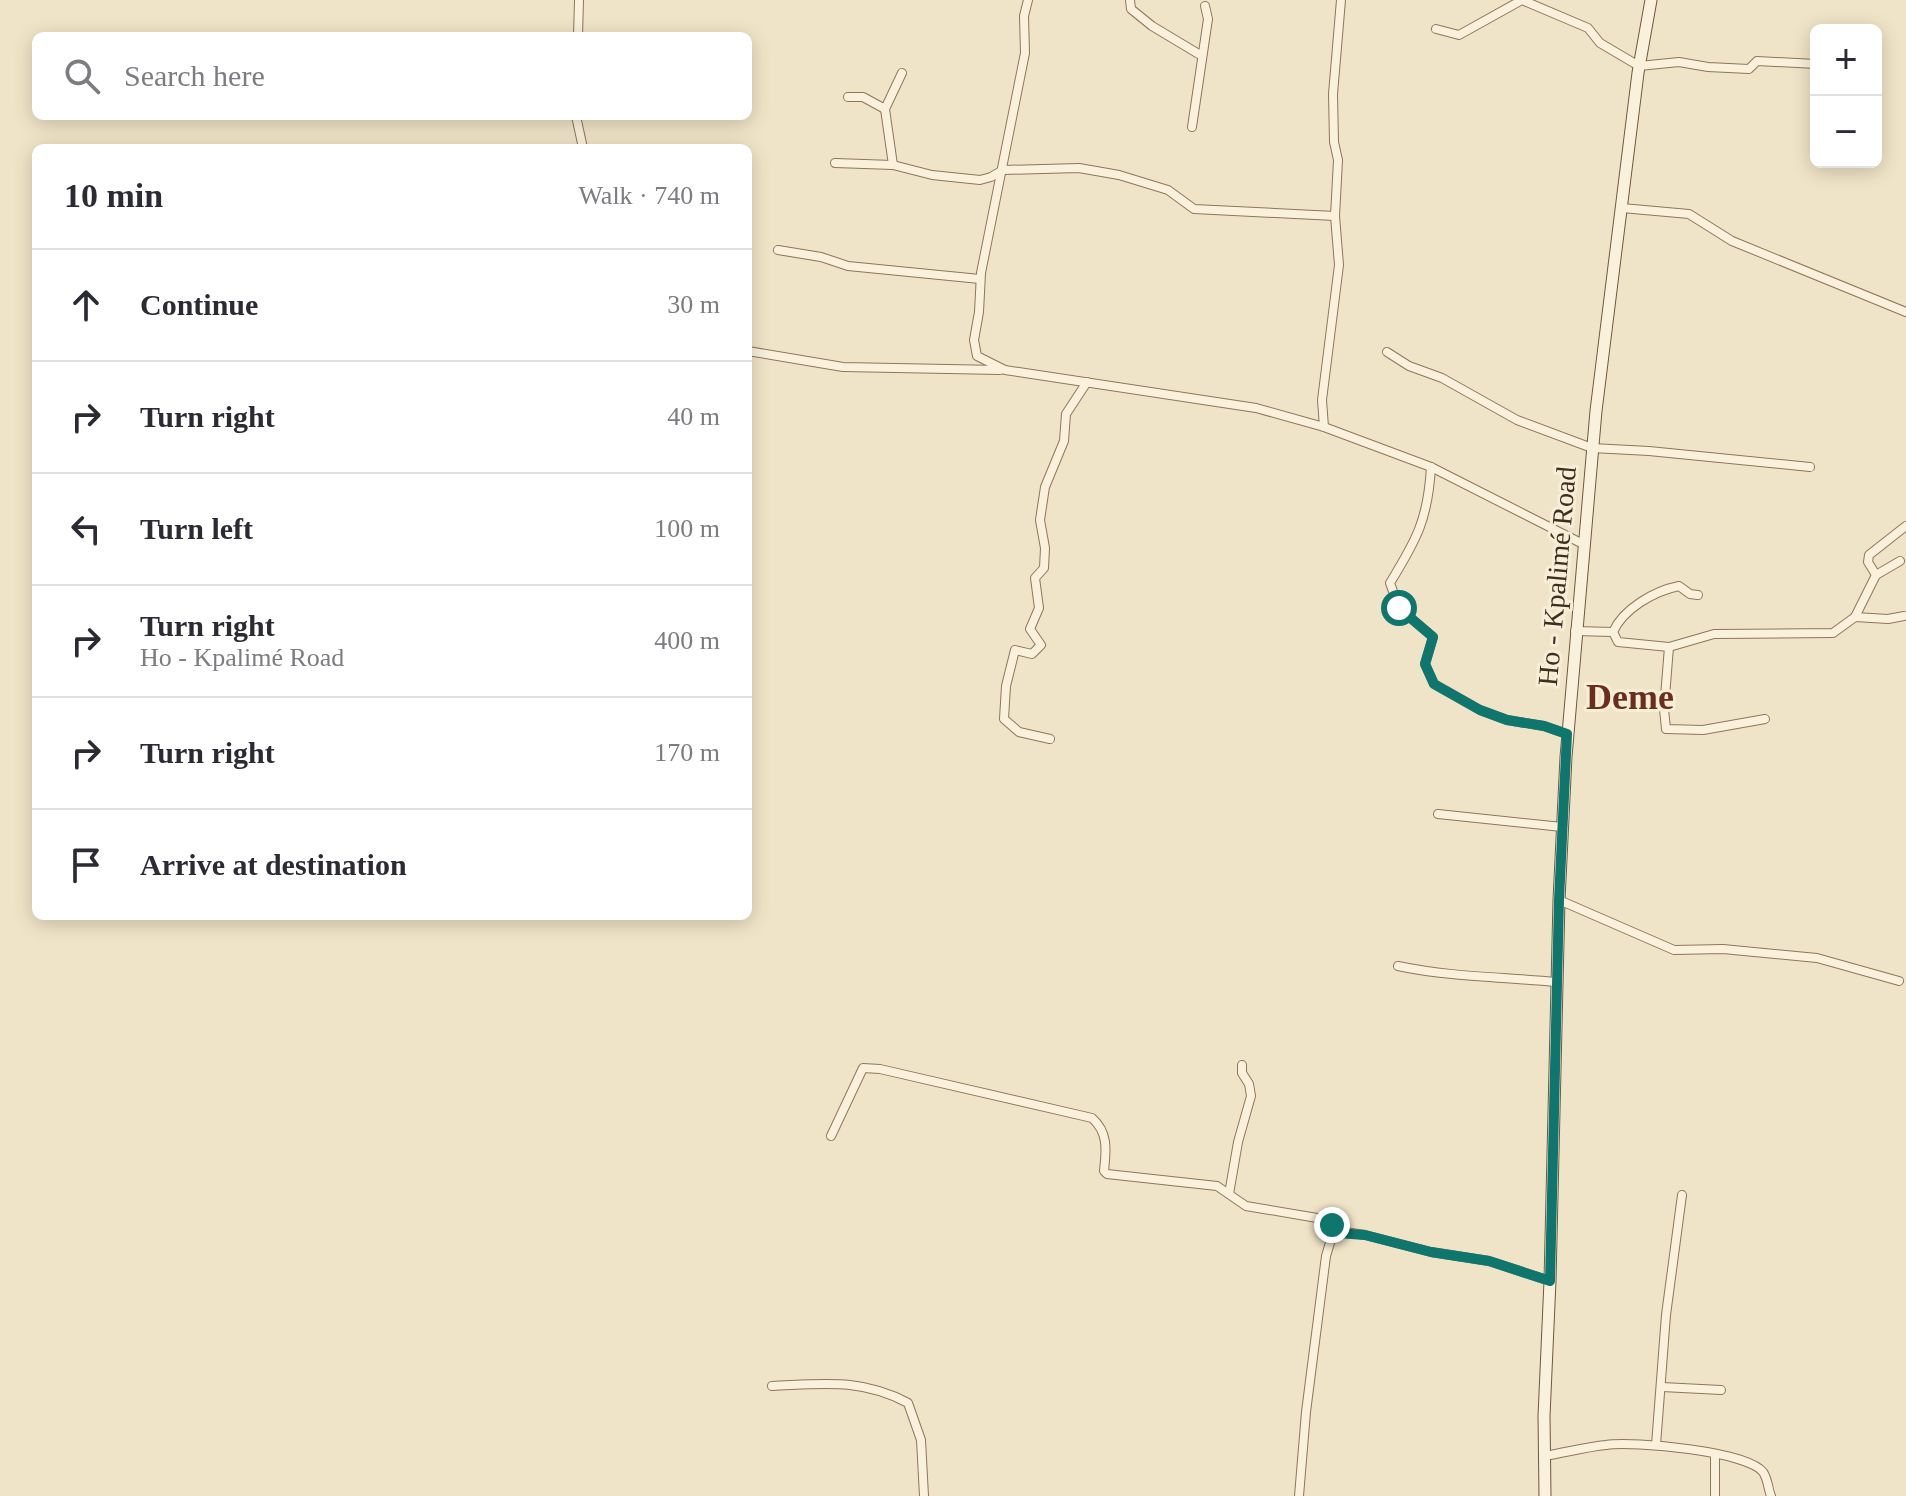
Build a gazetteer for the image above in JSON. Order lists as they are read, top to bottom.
{
  "streets": {
    "main road": ["Ho - Kpalimé Road"]
  },
  "districts": ["Deme"],
  "page": {
    "map_buttons": ["+", "−"],
    "search": "Search here",
    "heading": ["10 min", "Walk · 740 m"],
    "list": [
      ["Continue", "30 m"],
      ["Turn right", "40 m"],
      ["Turn left", "100 m"],
      ["Turn right", "Ho - Kpalimé Road", "400 m"],
      ["Turn right", "170 m"],
      "Arrive at destination"
    ]
  }
}
